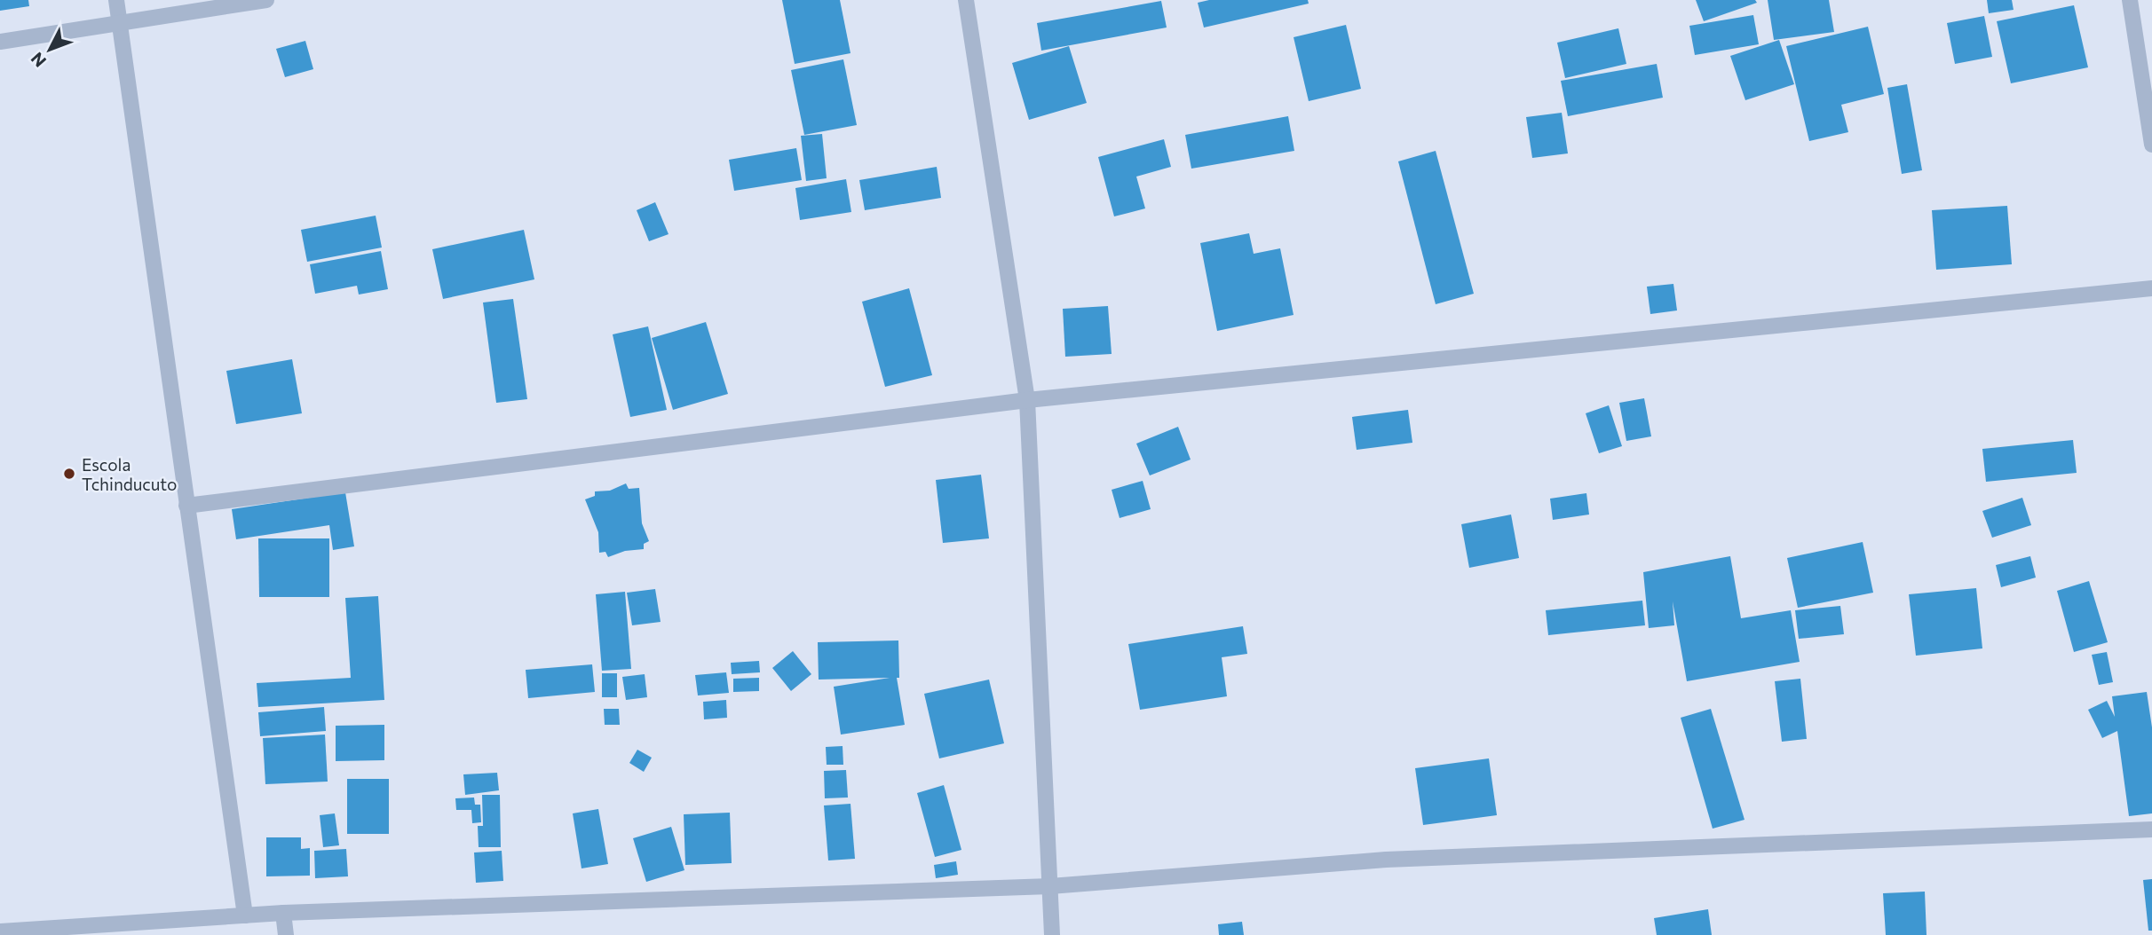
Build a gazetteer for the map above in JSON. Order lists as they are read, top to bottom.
{
  "places": ["Escola Tchinducuto"],
  "north": "bottom left"
}
